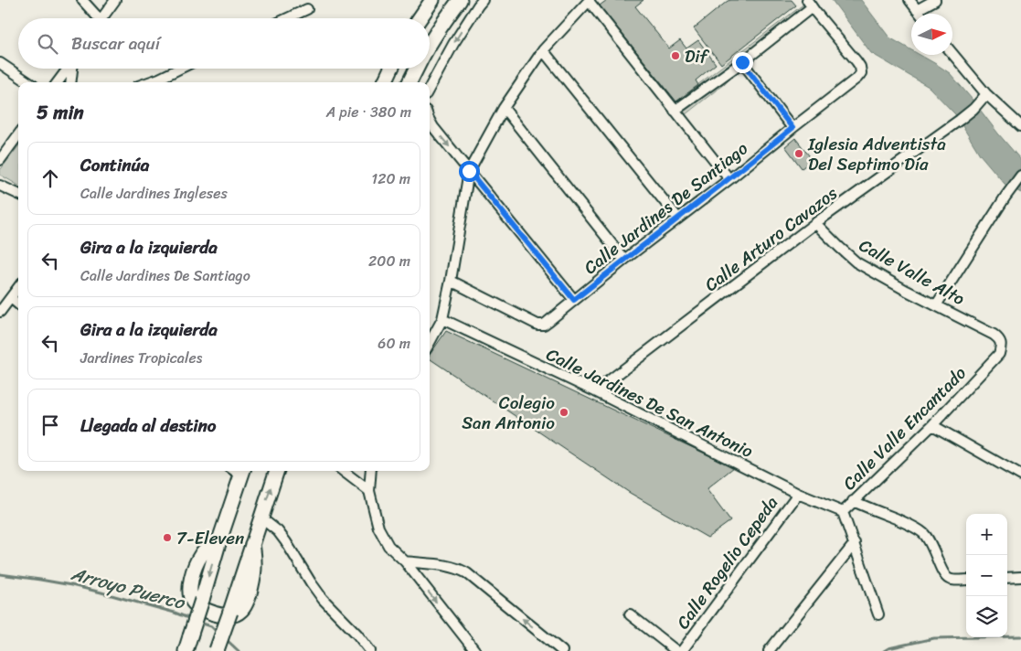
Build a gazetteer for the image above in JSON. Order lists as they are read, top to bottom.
{
  "streets": {
    "street": [
      "Calle Jardines De Santiago",
      "Calle Arturo Cavazos",
      "Calle Valle Alto",
      "Calle Jardines De San Antonio",
      "Calle Valle Encantado",
      "Calle Rogelio Cepeda"
    ]
  },
  "crossings": [
    ["Calle Arturo Cavazos", "Calle Valle Alto"],
    ["Calle Arturo Cavazos", "Calle Jardines De San Antonio"],
    ["Calle Valle Alto", "Calle Valle Encantado"],
    ["Calle Jardines De San Antonio", "Calle Valle Encantado"],
    ["Calle Jardines De San Antonio", "Calle Rogelio Cepeda"]
  ],
  "water": ["Arroyo Puerco"],
  "places": [
    "Dif",
    "Iglesia Adventista Del Septimo Día",
    "Colegio San Antonio",
    "7-Eleven"
  ],
  "north": "right",
  "page": {
    "search": "Buscar aquí",
    "heading": ["5 min", "A pie · 380 m"],
    "list": [
      ["Continúa", "Calle Jardines Ingleses", "120 m"],
      ["Gira a la izquierda", "Calle Jardines De Santiago", "200 m"],
      ["Gira a la izquierda", "Jardines Tropicales", "60 m"],
      "Llegada al destino"
    ],
    "map_buttons": ["+", "−"]
  }
}
